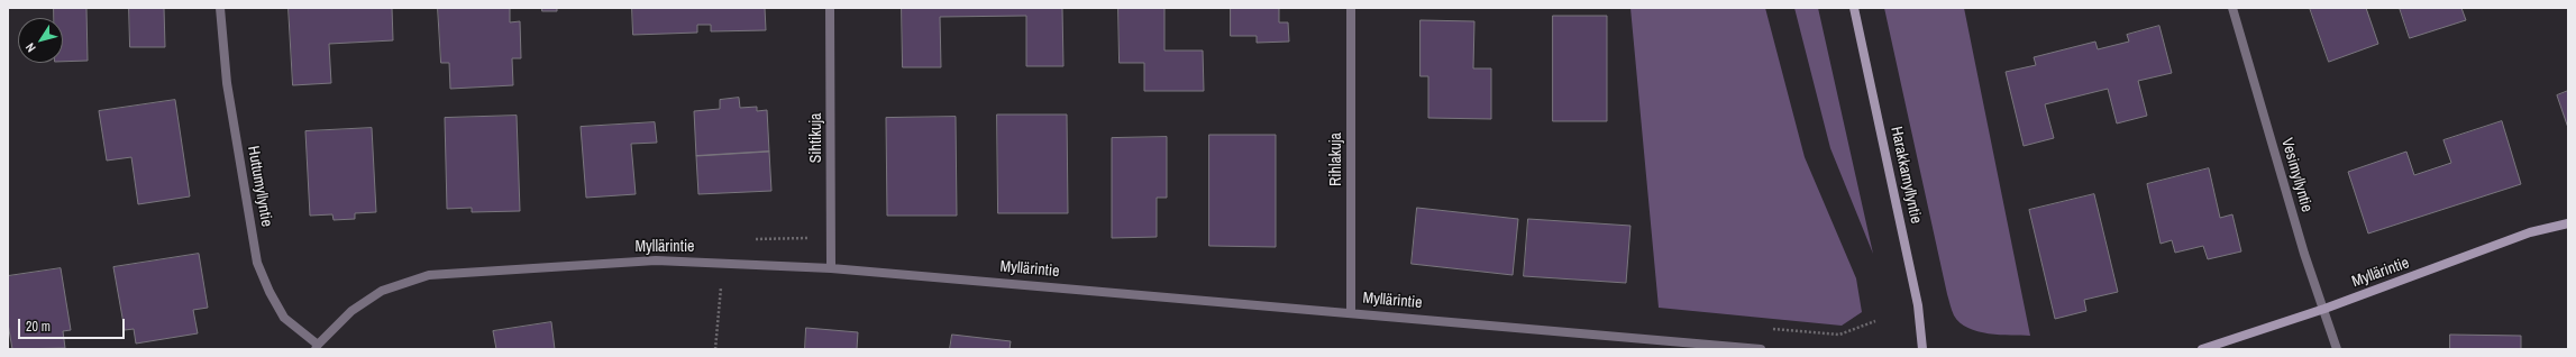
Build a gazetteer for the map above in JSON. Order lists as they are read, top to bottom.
{
  "streets": {
    "street": [
      "Sihtikuja",
      "Rihlakuja",
      "Harakkamyllyntie",
      "Vesimyllyntie",
      "Huttumyllyntie",
      "Myllärintie"
    ]
  },
  "crossings": [
    ["Sihtikuja", "Myllärintie"],
    ["Rihlakuja", "Myllärintie"],
    ["Vesimyllyntie", "Myllärintie"],
    ["Huttumyllyntie", "Myllärintie"]
  ],
  "scale_bar": "20 m",
  "north": "bottom left"
}
